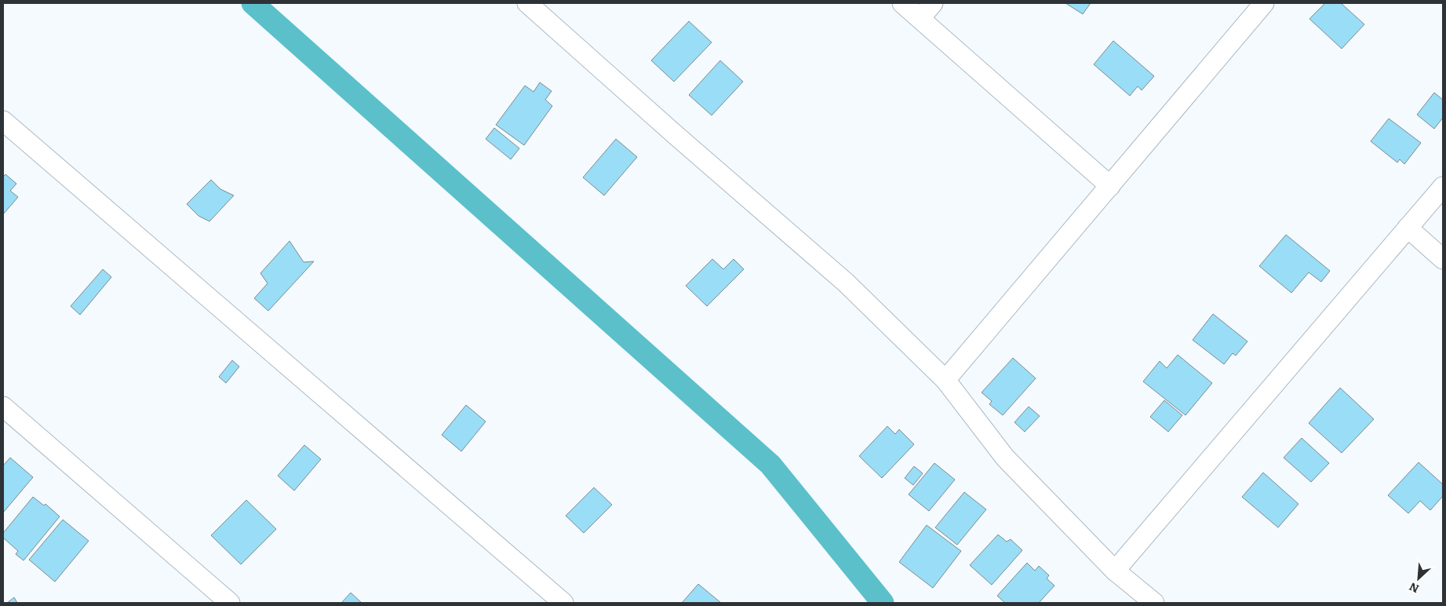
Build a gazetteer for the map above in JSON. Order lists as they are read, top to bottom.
{
  "north": "bottom left"
}
